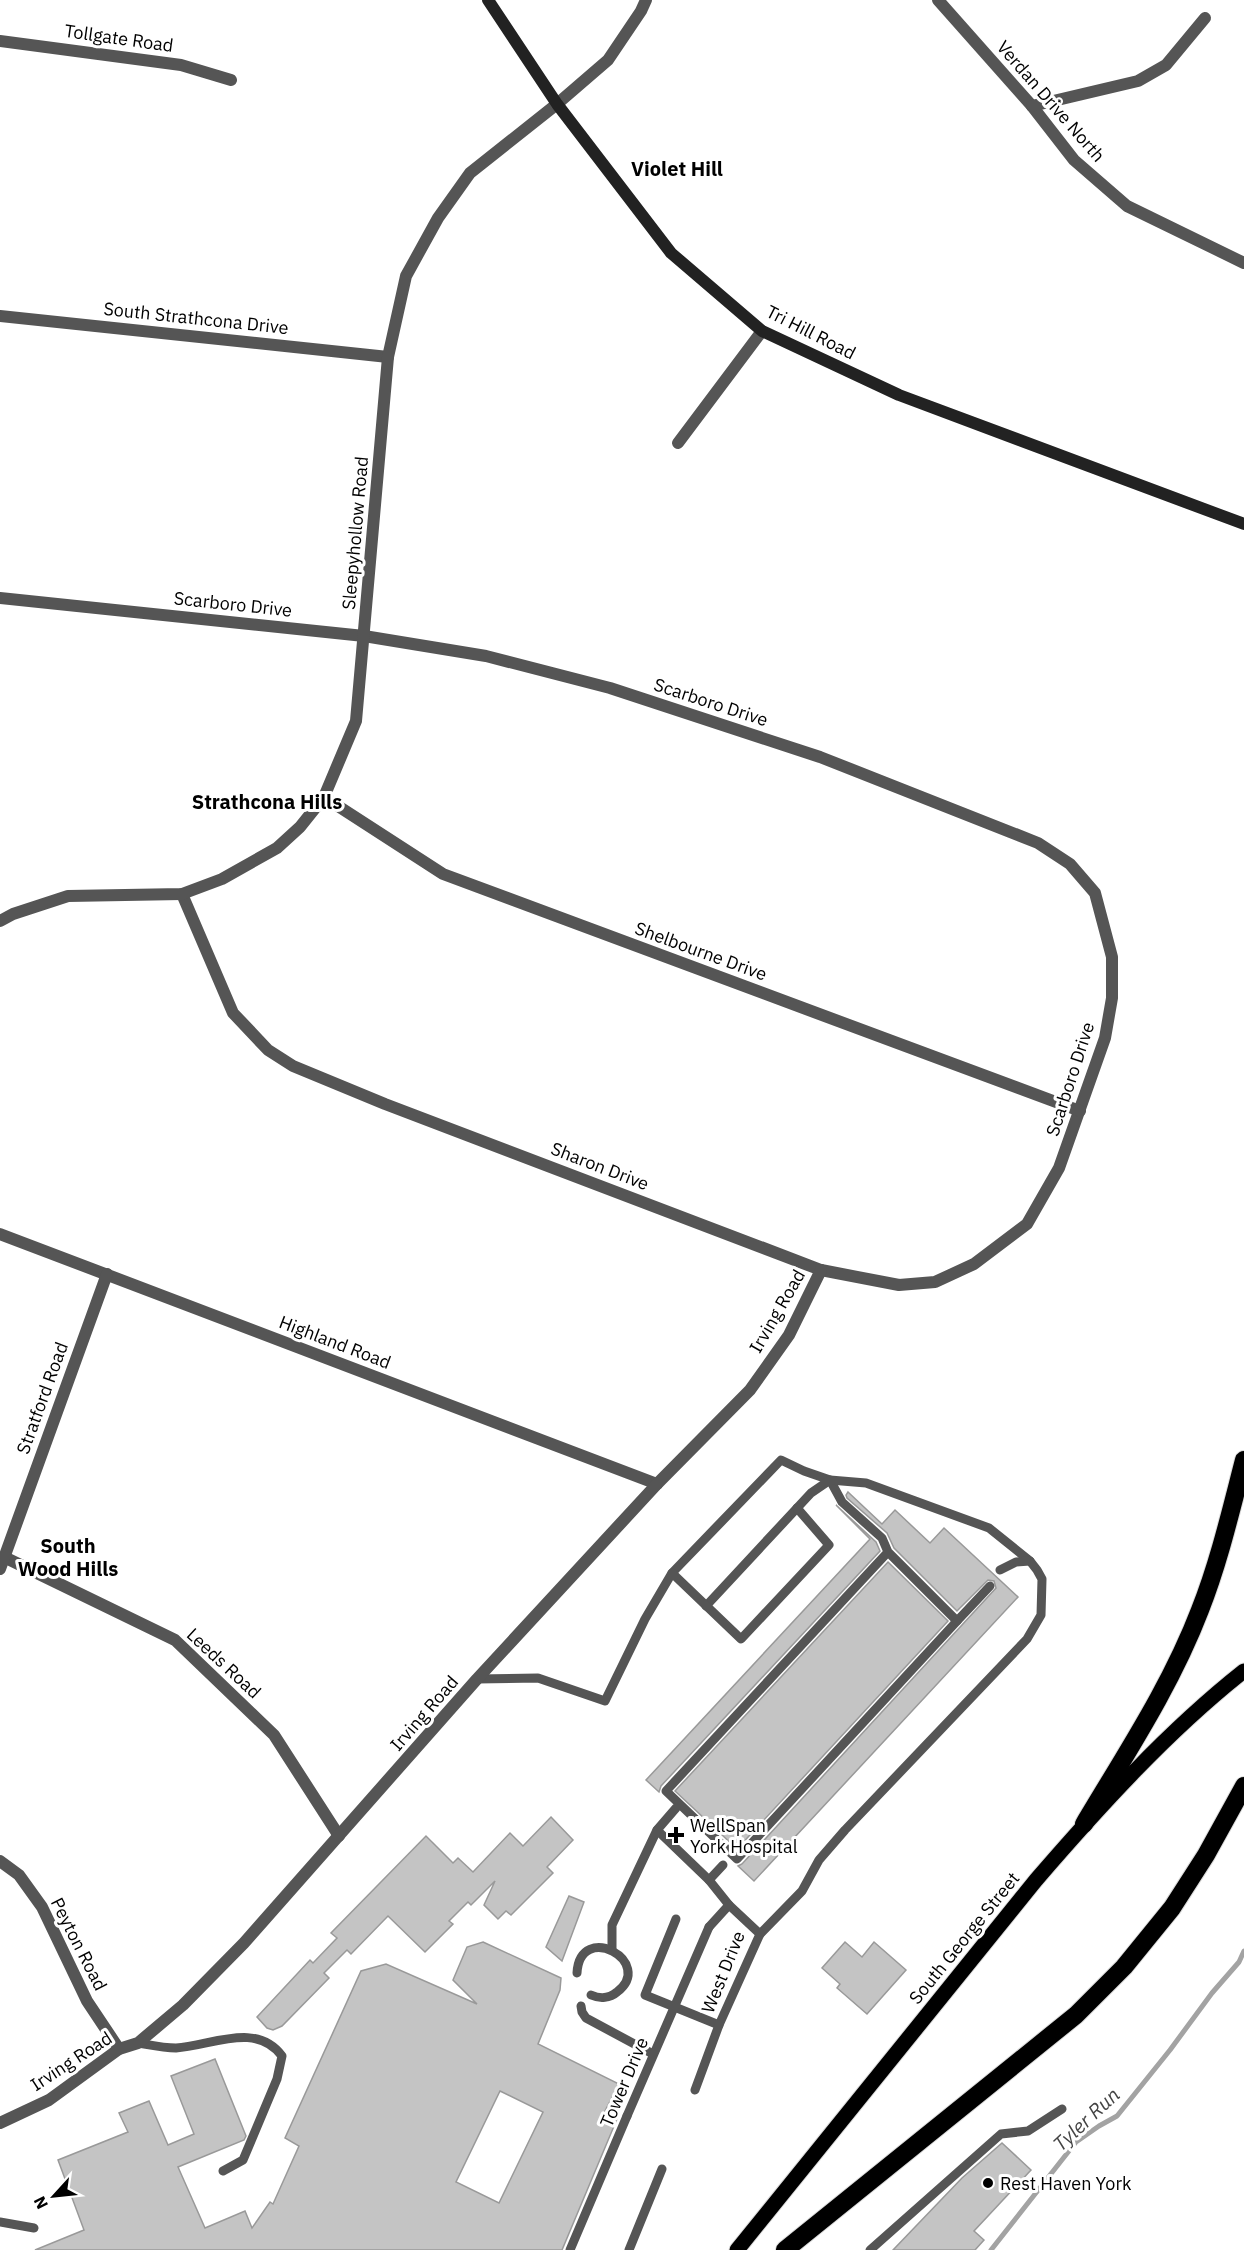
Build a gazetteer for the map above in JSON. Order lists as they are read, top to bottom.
{
  "streets": {
    "main road": ["South George Street"],
    "street": [
      "Tollgate Road",
      "Verdan Drive North",
      "South Strathcona Drive",
      "Tri Hill Road",
      "Sleepyhollow Road",
      "Scarboro Drive",
      "Shelbourne Drive",
      "Sharon Drive",
      "Irving Road",
      "Highland Road",
      "Stratford Road",
      "Leeds Road",
      "Peyton Road"
    ],
    "lane": ["West Drive", "Tower Drive"]
  },
  "crossings": [
    ["South Strathcona Drive", "Sleepyhollow Road"],
    ["Tri Hill Road", "Sleepyhollow Road"],
    ["Sleepyhollow Road", "Scarboro Drive"],
    ["Sleepyhollow Road", "Shelbourne Drive"],
    ["Sleepyhollow Road", "Sharon Drive"],
    ["Scarboro Drive", "Shelbourne Drive"],
    ["Scarboro Drive", "Sharon Drive"],
    ["Sharon Drive", "Irving Road"],
    ["Irving Road", "Highland Road"],
    ["Irving Road", "Leeds Road"],
    ["Irving Road", "Peyton Road"],
    ["Highland Road", "Stratford Road"],
    ["Stratford Road", "Leeds Road"],
    ["West Drive", "Tower Drive"]
  ],
  "districts": ["Violet Hill", "Strathcona Hills", "South Wood Hills"],
  "water": ["Tyler Run"],
  "places": {
    "health": ["WellSpan York Hospital"],
    "other": ["Rest Haven York"]
  },
  "north": "bottom left"
}
